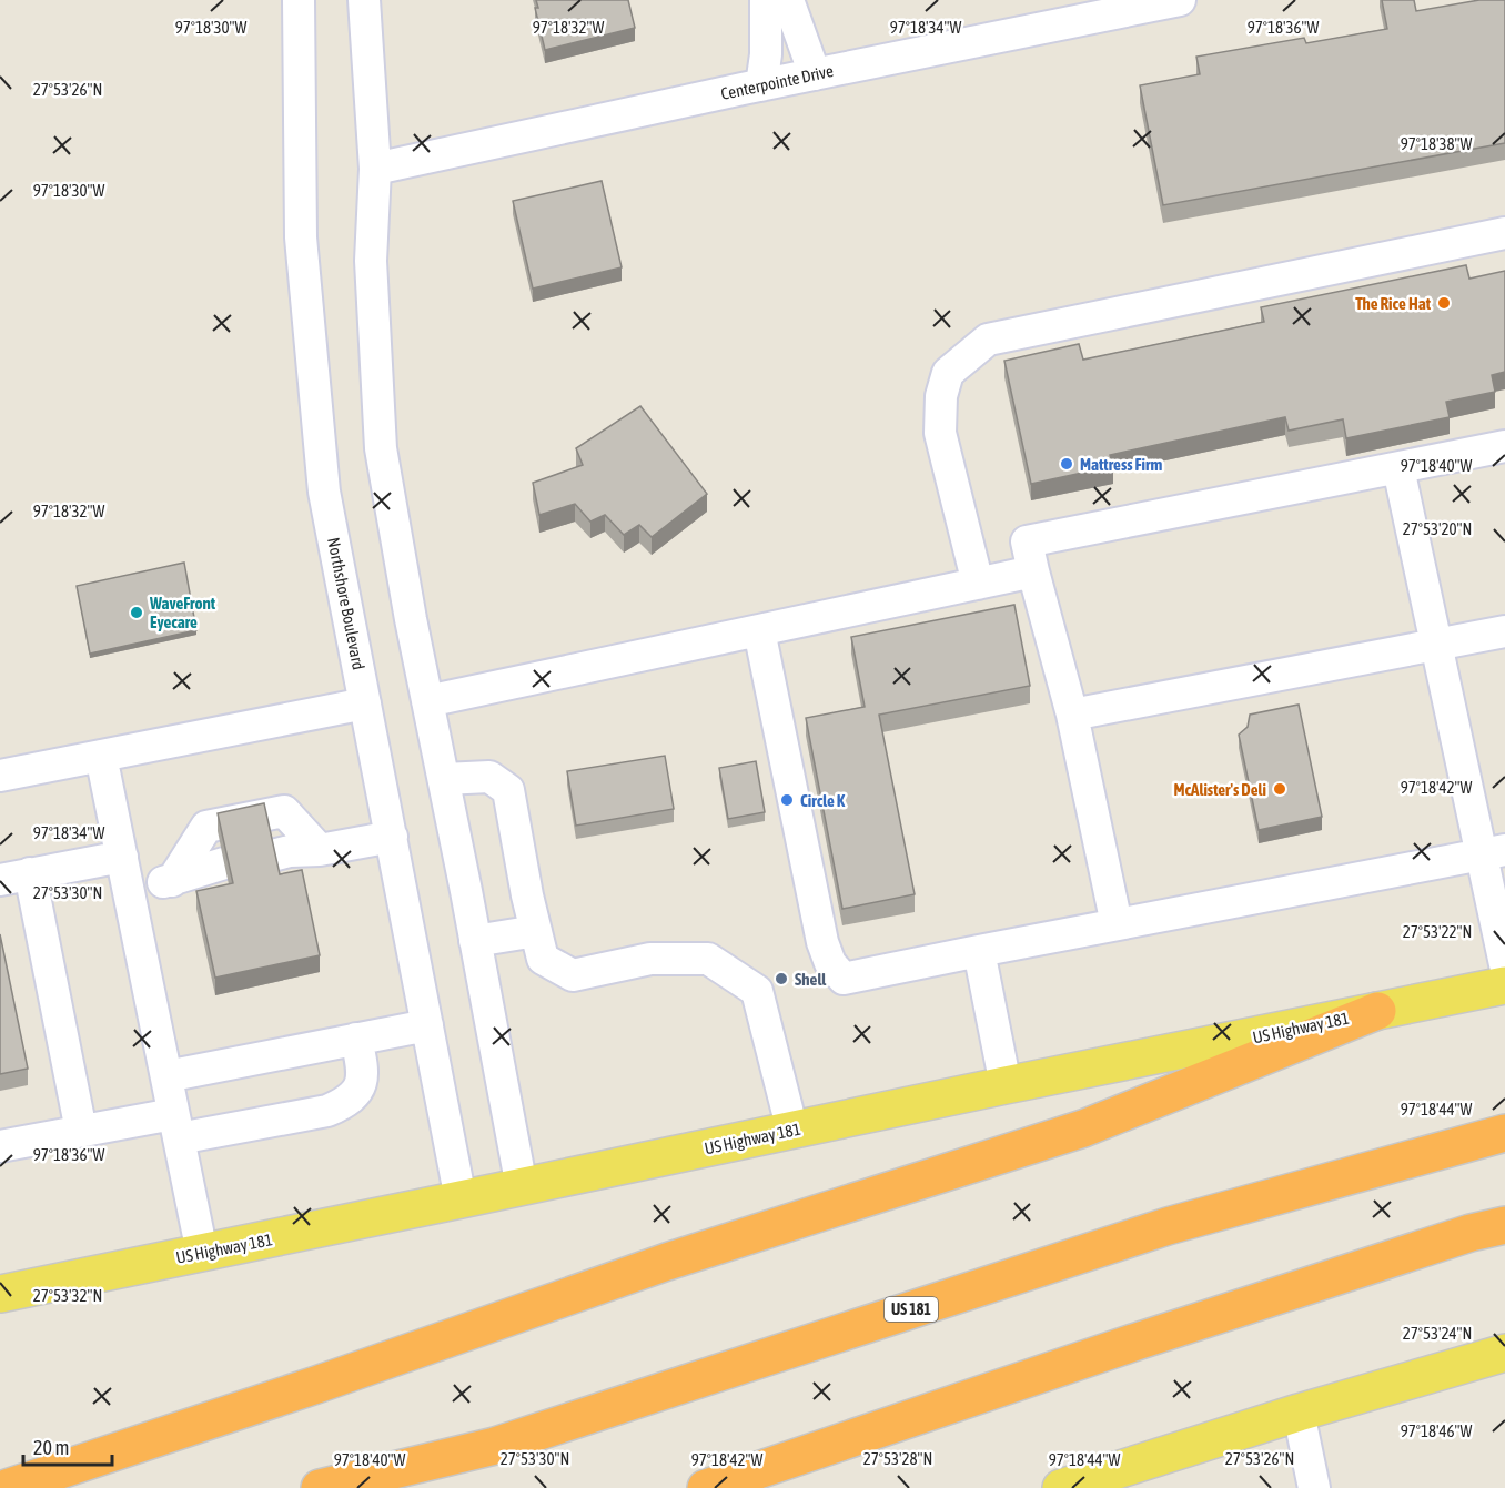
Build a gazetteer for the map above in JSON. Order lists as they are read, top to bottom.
{
  "streets": {
    "highway": ["US 181"],
    "main road": ["US Highway 181"],
    "street": ["Centerpointe Drive", "Northshore Boulevard"]
  },
  "crossings": [
    ["Northshore Boulevard", "US Highway 181"]
  ],
  "places": [
    "The Rice Hat",
    "Mattress Firm",
    "WaveFront Eyecare",
    "McAlister's Deli",
    "Circle K",
    "Shell"
  ],
  "scale_bar": "20 m",
  "coordinates": [
    "97°18'36\"W",
    "97°18'30\"W",
    "97°18'32\"W",
    "97°18'34\"W",
    "27°53'26\"N",
    "97°18'38\"W",
    "97°18'40\"W",
    "27°53'20\"N",
    "97°18'42\"W",
    "27°53'30\"N",
    "27°53'22\"N",
    "97°18'44\"W",
    "27°53'32\"N",
    "27°53'24\"N",
    "97°18'46\"W",
    "27°53'28\"N"
  ]
}
